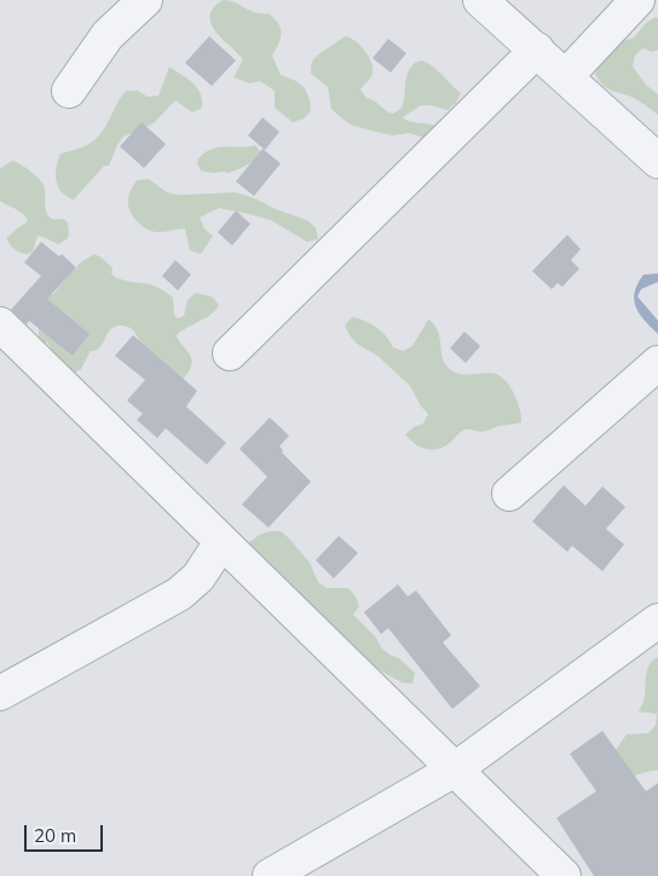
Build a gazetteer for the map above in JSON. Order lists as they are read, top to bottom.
{
  "scale_bar": "20 m"
}
